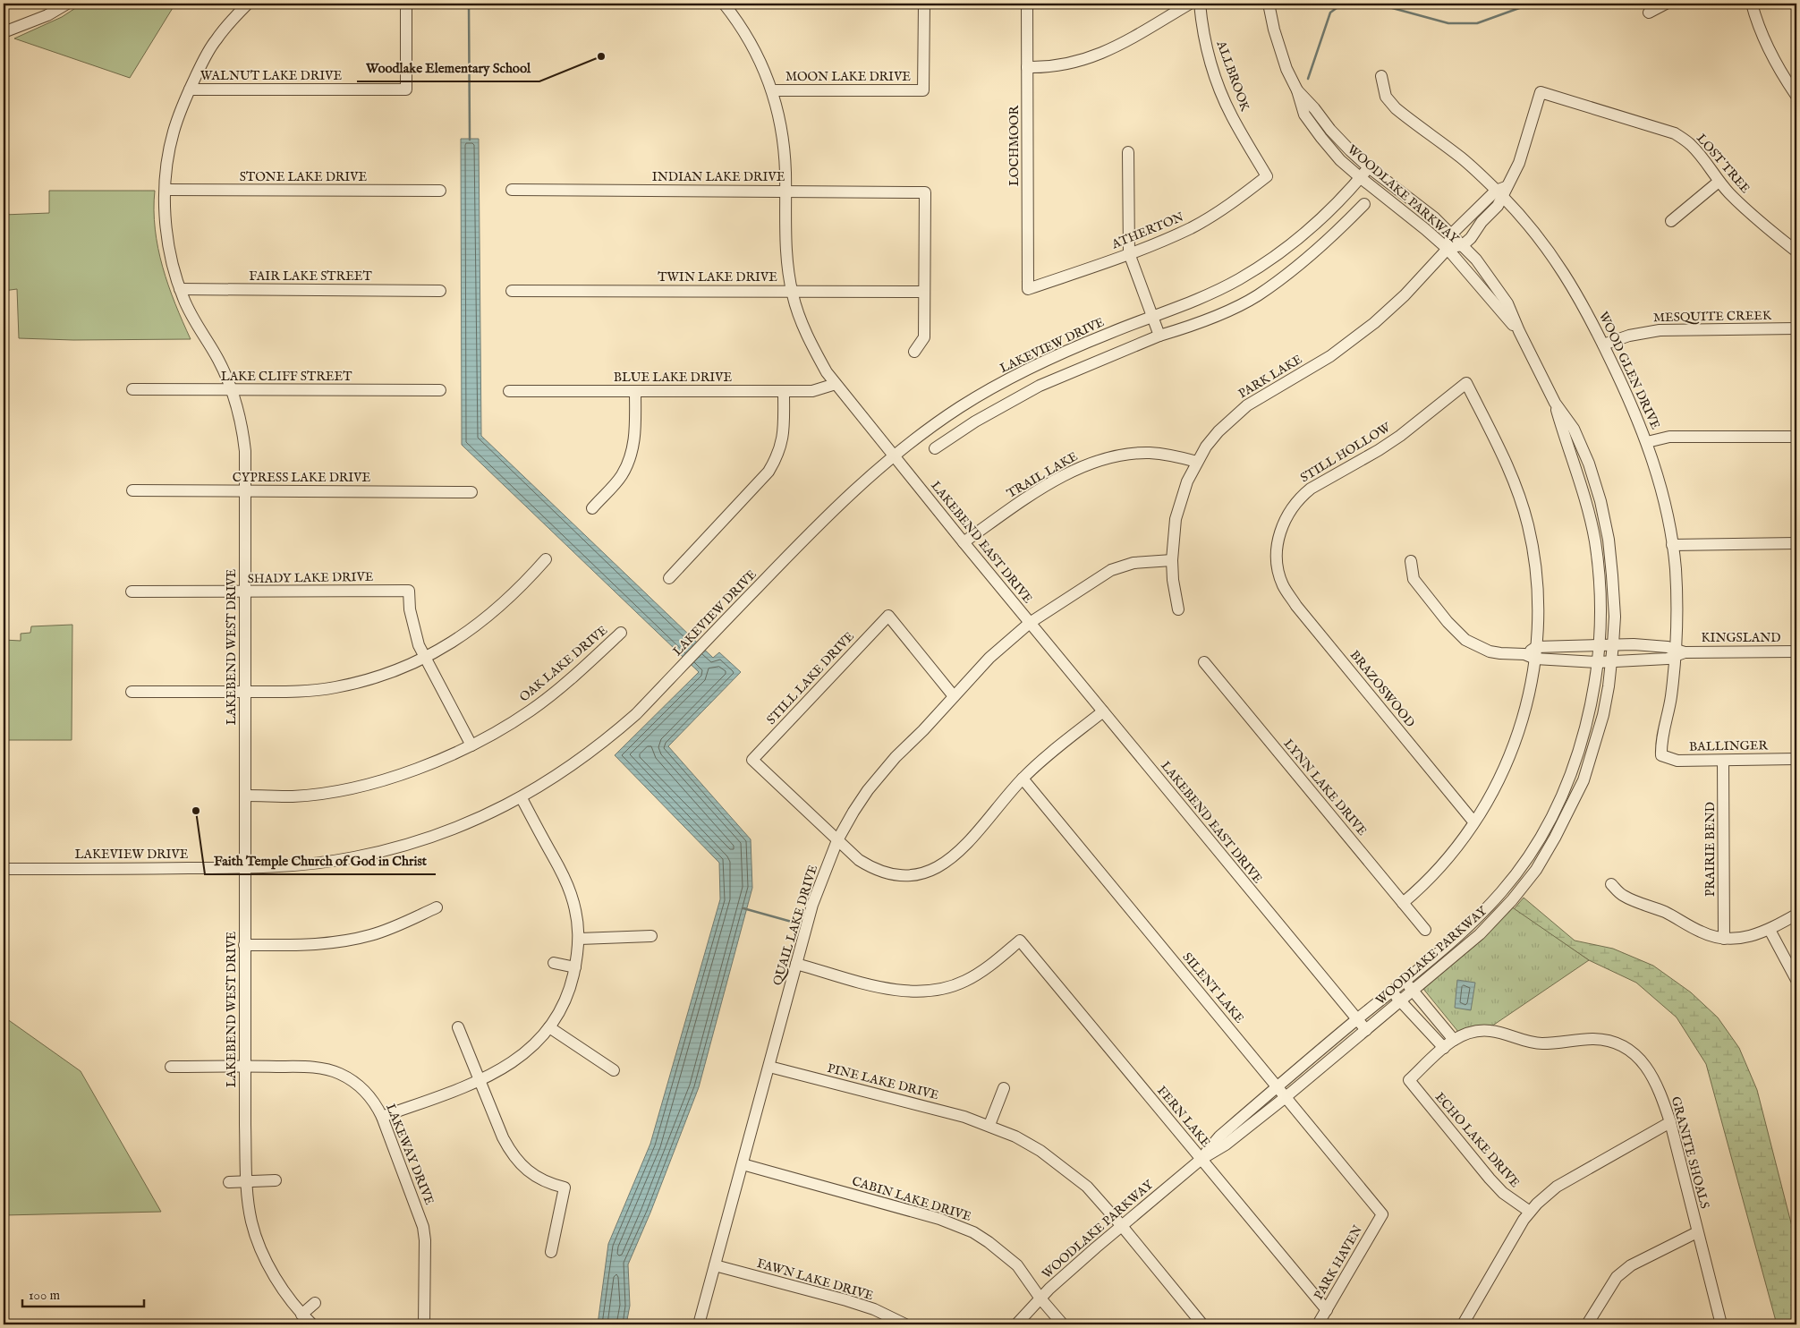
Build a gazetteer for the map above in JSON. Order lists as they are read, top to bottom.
{
  "streets": {
    "street": [
      "WALNUT LAKE DRIVE",
      "ALLBROOK",
      "MOON LAKE DRIVE",
      "LOCHMOOR",
      "LOST TREE",
      "STONE LAKE DRIVE",
      "INDIAN LAKE DRIVE",
      "WOODLAKE PARKWAY",
      "ATHERTON",
      "FAIR LAKE STREET",
      "TWIN LAKE DRIVE",
      "MESQUITE CREEK",
      "LAKEVIEW DRIVE",
      "WOOD GLEN DRIVE",
      "LAKE CLIFF STREET",
      "PARK LAKE",
      "BLUE LAKE DRIVE",
      "STILL HOLLOW",
      "TRAIL LAKE",
      "CYPRESS LAKE DRIVE",
      "LAKEBEND EAST DRIVE",
      "SHADY LAKE DRIVE",
      "KINGSLAND",
      "LAKEBEND WEST DRIVE",
      "OAK LAKE DRIVE",
      "STILL LAKE DRIVE",
      "BRAZOSWOOD",
      "BALLINGER",
      "LYNN LAKE DRIVE",
      "PRAIRIE BEND",
      "QUAIL LAKE DRIVE",
      "SILENT LAKE",
      "PINE LAKE DRIVE",
      "FERN LAKE",
      "ECHO LAKE DRIVE",
      "GRANITE SHOALS",
      "LAKEWAY DRIVE",
      "CABIN LAKE DRIVE",
      "PARK HAVEN",
      "FAWN LAKE DRIVE"
    ]
  },
  "crossings": [
    ["WALNUT LAKE DRIVE", "LAKEBEND WEST DRIVE"],
    ["ALLBROOK", "ATHERTON"],
    ["MOON LAKE DRIVE", "LAKEBEND EAST DRIVE"],
    ["LOCHMOOR", "ATHERTON"],
    ["LOST TREE", "WOOD GLEN DRIVE"],
    ["STONE LAKE DRIVE", "LAKEBEND WEST DRIVE"],
    ["INDIAN LAKE DRIVE", "TWIN LAKE DRIVE"],
    ["INDIAN LAKE DRIVE", "LAKEBEND EAST DRIVE"],
    ["WOODLAKE PARKWAY", "LAKEVIEW DRIVE"],
    ["WOODLAKE PARKWAY", "PARK LAKE"],
    ["WOODLAKE PARKWAY", "LAKEBEND EAST DRIVE"],
    ["WOODLAKE PARKWAY", "KINGSLAND"],
    ["WOODLAKE PARKWAY", "SILENT LAKE"],
    ["WOODLAKE PARKWAY", "PINE LAKE DRIVE"],
    ["WOODLAKE PARKWAY", "FERN LAKE"],
    ["WOODLAKE PARKWAY", "CABIN LAKE DRIVE"],
    ["FAIR LAKE STREET", "LAKEBEND WEST DRIVE"],
    ["TWIN LAKE DRIVE", "LAKEBEND EAST DRIVE"],
    ["MESQUITE CREEK", "WOOD GLEN DRIVE"],
    ["LAKEVIEW DRIVE", "LAKEBEND EAST DRIVE"],
    ["LAKEVIEW DRIVE", "LAKEBEND WEST DRIVE"],
    ["WOOD GLEN DRIVE", "KINGSLAND"],
    ["WOOD GLEN DRIVE", "BALLINGER"],
    ["LAKE CLIFF STREET", "LAKEBEND WEST DRIVE"],
    ["PARK LAKE", "TRAIL LAKE"],
    ["PARK LAKE", "QUAIL LAKE DRIVE"],
    ["BLUE LAKE DRIVE", "LAKEBEND EAST DRIVE"],
    ["STILL HOLLOW", "KINGSLAND"],
    ["STILL HOLLOW", "BRAZOSWOOD"],
    ["TRAIL LAKE", "LAKEBEND EAST DRIVE"],
    ["CYPRESS LAKE DRIVE", "LAKEBEND WEST DRIVE"],
    ["LAKEBEND EAST DRIVE", "QUAIL LAKE DRIVE"],
    ["SHADY LAKE DRIVE", "LAKEBEND WEST DRIVE"],
    ["LAKEBEND WEST DRIVE", "OAK LAKE DRIVE"],
    ["LAKEBEND WEST DRIVE", "LAKEWAY DRIVE"],
    ["STILL LAKE DRIVE", "QUAIL LAKE DRIVE"],
    ["BALLINGER", "PRAIRIE BEND"],
    ["QUAIL LAKE DRIVE", "PINE LAKE DRIVE"],
    ["QUAIL LAKE DRIVE", "FERN LAKE"],
    ["QUAIL LAKE DRIVE", "CABIN LAKE DRIVE"],
    ["QUAIL LAKE DRIVE", "FAWN LAKE DRIVE"],
    ["SILENT LAKE", "PARK HAVEN"],
    ["FERN LAKE", "PARK HAVEN"],
    ["ECHO LAKE DRIVE", "GRANITE SHOALS"]
  ],
  "places": ["Woodlake Elementary School", "Faith Temple Church of God in Christ"],
  "scale_bar": "100 m"
}
